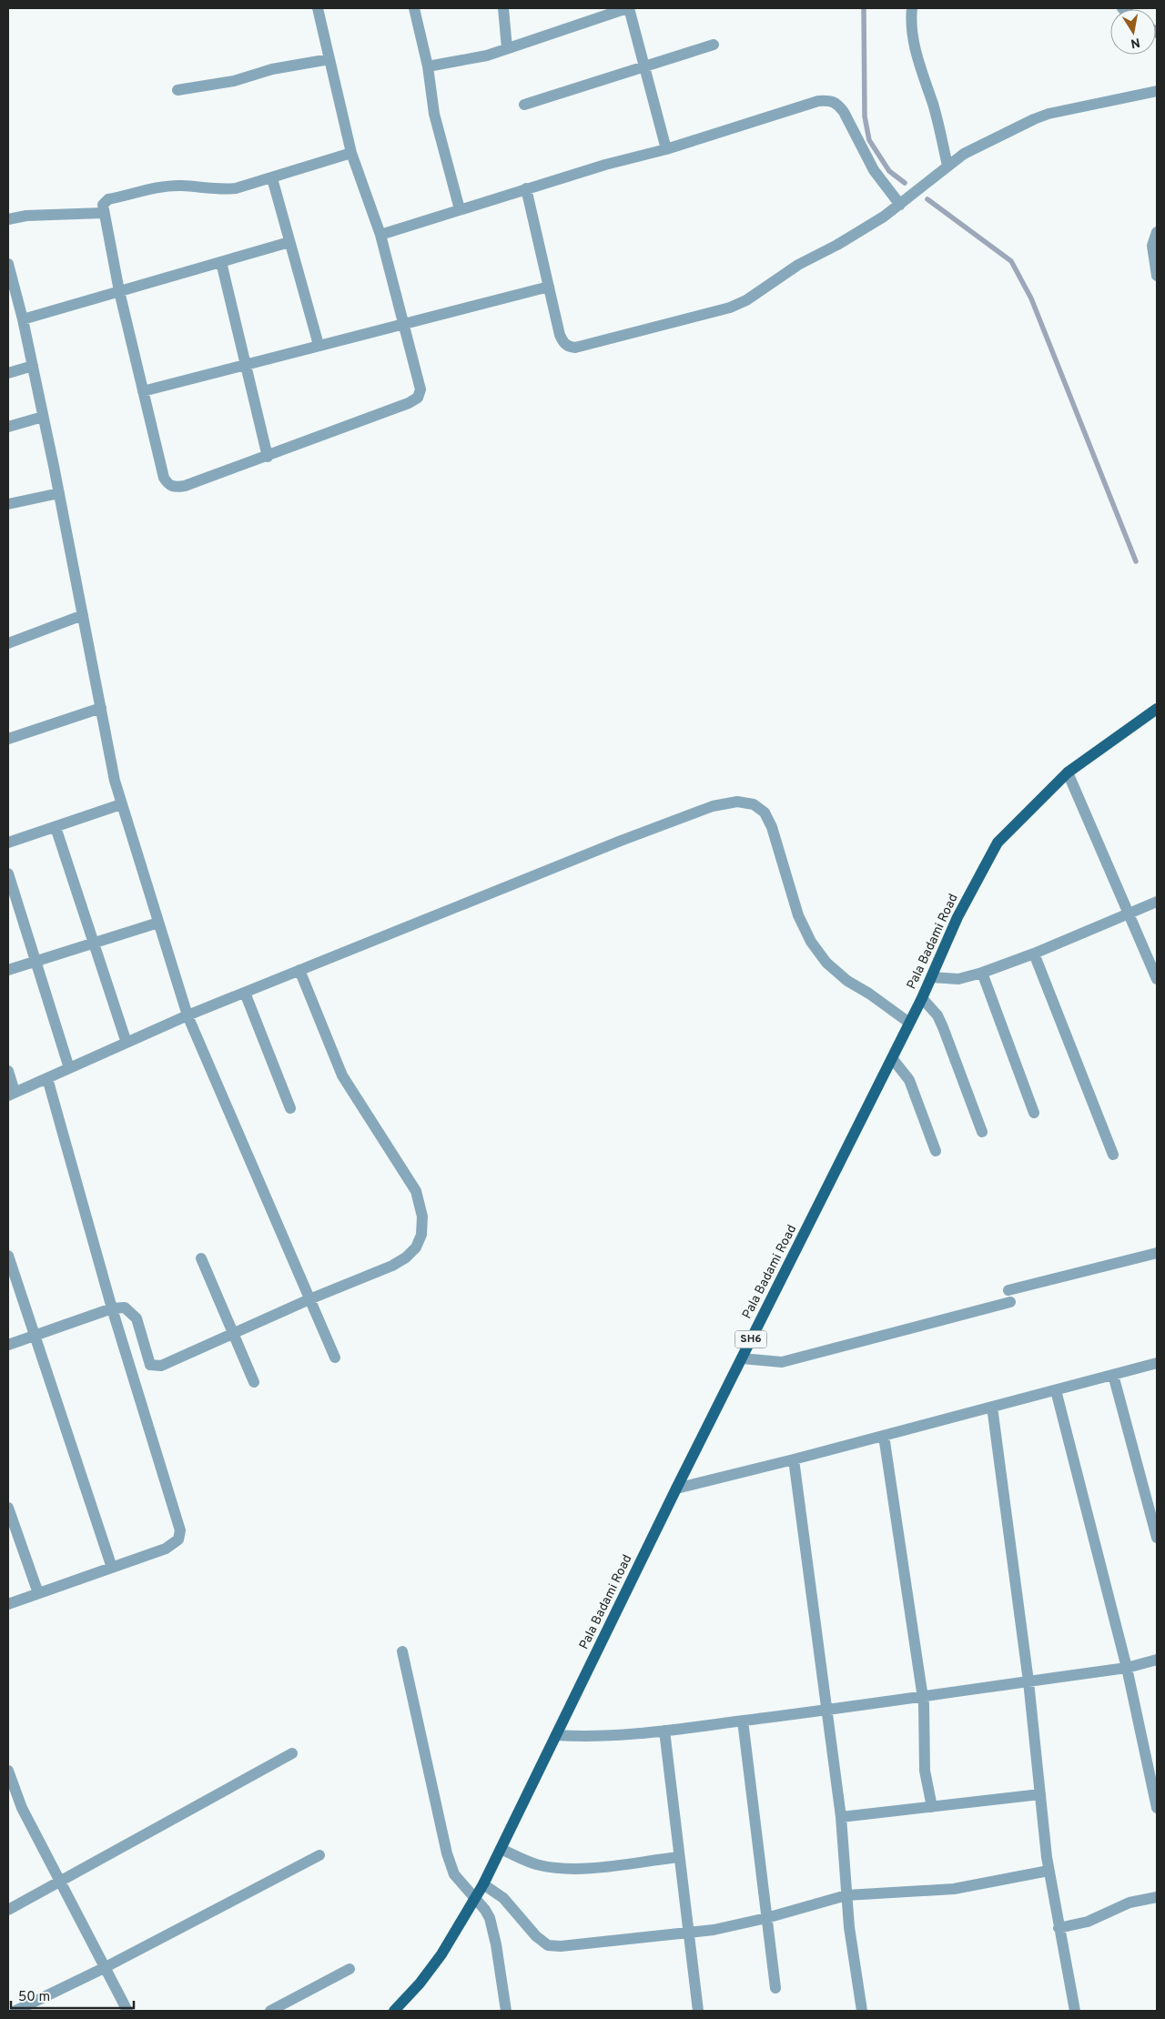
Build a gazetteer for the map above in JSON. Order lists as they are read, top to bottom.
{
  "streets": {
    "main road": ["Pala Badami Road", "SH6"]
  },
  "scale_bar": "50 m",
  "north": "bottom"
}
